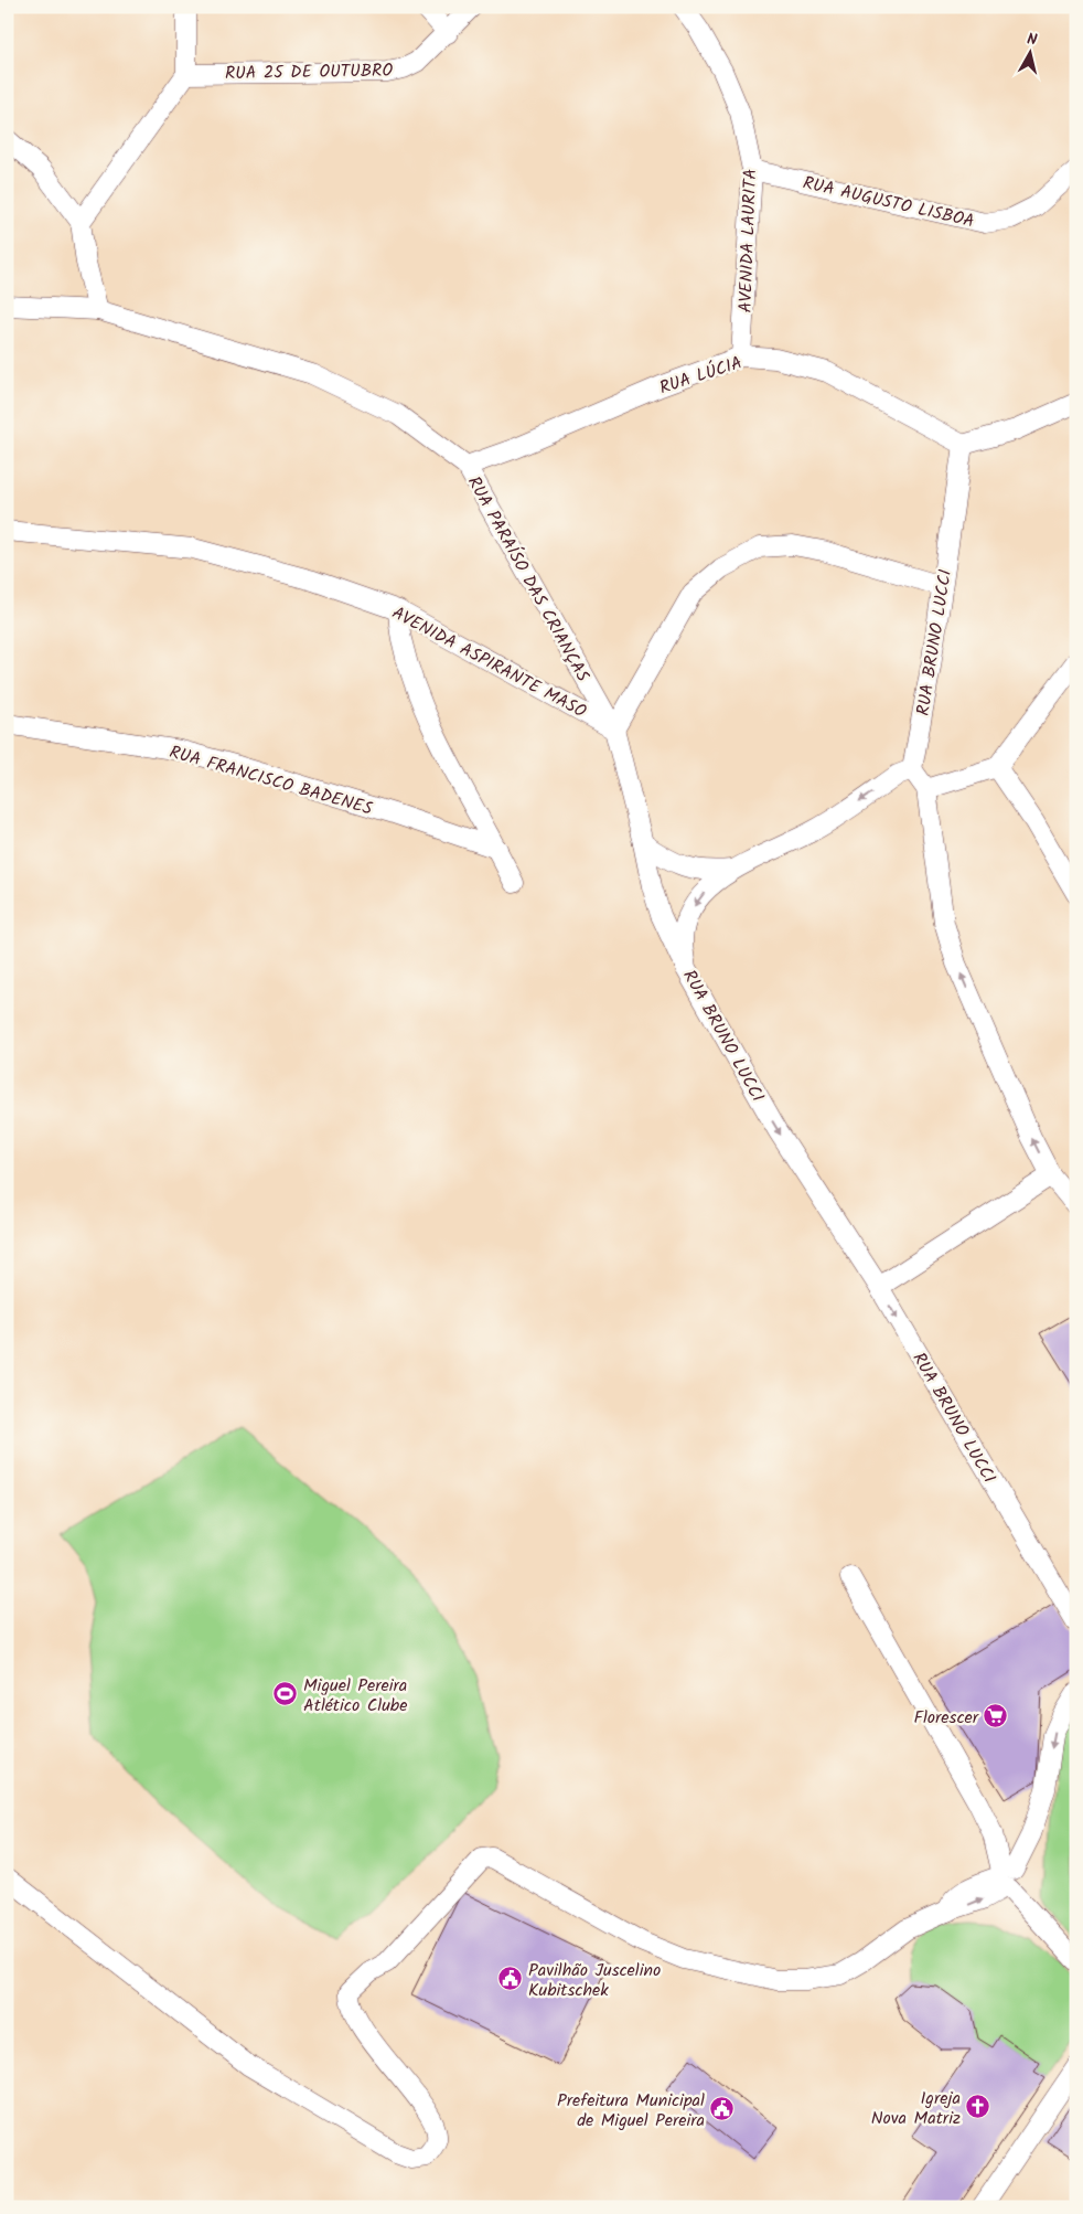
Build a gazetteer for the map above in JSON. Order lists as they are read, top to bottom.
{
  "streets": {
    "street": [
      "RUA 25 DE OUTUBRO",
      "RUA AUGUSTO LISBOA",
      "AVENIDA LAURITA",
      "RUA LÚCIA",
      "RUA PARAÍSO DAS CRIANÇAS",
      "RUA BRUNO LUCCI",
      "AVENIDA ASPIRANTE MASO",
      "RUA FRANCISCO BADENES"
    ]
  },
  "crossings": [
    ["RUA AUGUSTO LISBOA", "AVENIDA LAURITA"],
    ["AVENIDA LAURITA", "RUA LÚCIA"],
    ["RUA LÚCIA", "RUA PARAÍSO DAS CRIANÇAS"],
    ["RUA LÚCIA", "RUA BRUNO LUCCI"],
    ["RUA PARAÍSO DAS CRIANÇAS", "RUA BRUNO LUCCI"],
    ["RUA PARAÍSO DAS CRIANÇAS", "AVENIDA ASPIRANTE MASO"]
  ],
  "places": {
    "sports": ["Miguel Pereira Atlético Clube"],
    "supermarket": ["Florescer"],
    "public building": ["Pavilhão Juscelino Kubitschek", "Prefeitura Municipal de Miguel Pereira"],
    "church": ["Igreja Nova Matriz"]
  },
  "north": "top"
}
